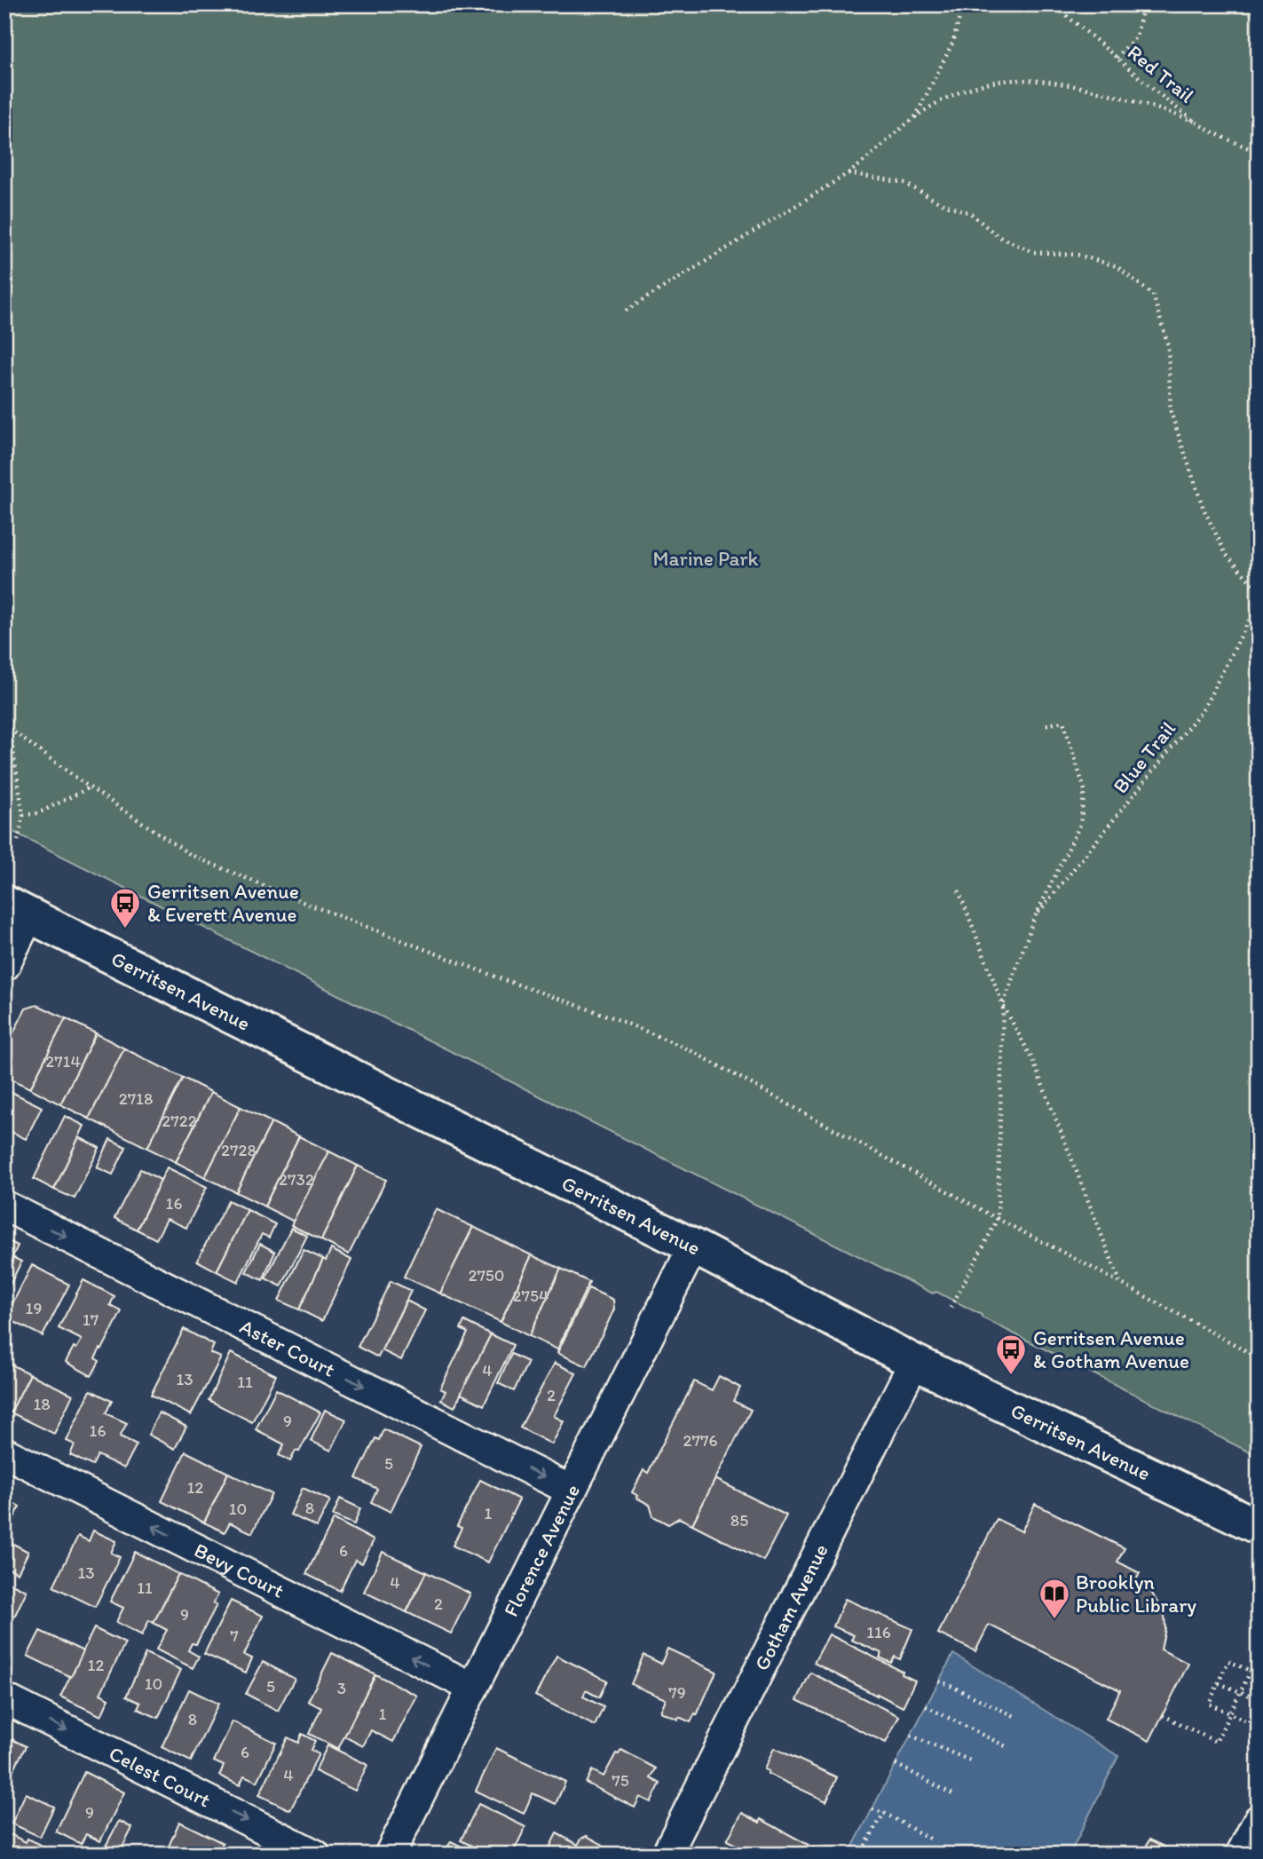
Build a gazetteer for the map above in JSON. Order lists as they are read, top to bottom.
{
  "streets": {
    "main road": ["Gerritsen Avenue"],
    "street": [
      "Aster Court",
      "Florence Avenue",
      "Bevy Court",
      "Gotham Avenue",
      "Celest Court"
    ],
    "path": ["Red Trail", "Blue Trail"]
  },
  "crossings": [
    ["Gerritsen Avenue", "Florence Avenue"],
    ["Gerritsen Avenue", "Gotham Avenue"],
    ["Aster Court", "Florence Avenue"],
    ["Florence Avenue", "Bevy Court"]
  ],
  "one_way": ["Aster Court", "Bevy Court", "Celest Court"],
  "parks": ["Marine Park"],
  "places": {
    "bus stop": ["Gerritsen Avenue & Everett Avenue", "Gerritsen Avenue & Gotham Avenue"],
    "library": ["Brooklyn Public Library"]
  },
  "house_numbers": [
    "2714",
    "2718",
    "2722",
    "2728",
    "2732",
    "16",
    "2750",
    "2754",
    "19",
    "17",
    "4",
    "13",
    "11",
    "2",
    "18",
    "9",
    "16",
    "2776",
    "5",
    "12",
    "8",
    "10",
    "1",
    "85",
    "6",
    "13",
    "4",
    "11",
    "2",
    "9",
    "116",
    "7",
    "12",
    "10",
    "5",
    "3",
    "79",
    "1",
    "8",
    "6",
    "4",
    "75",
    "9"
  ]
}
